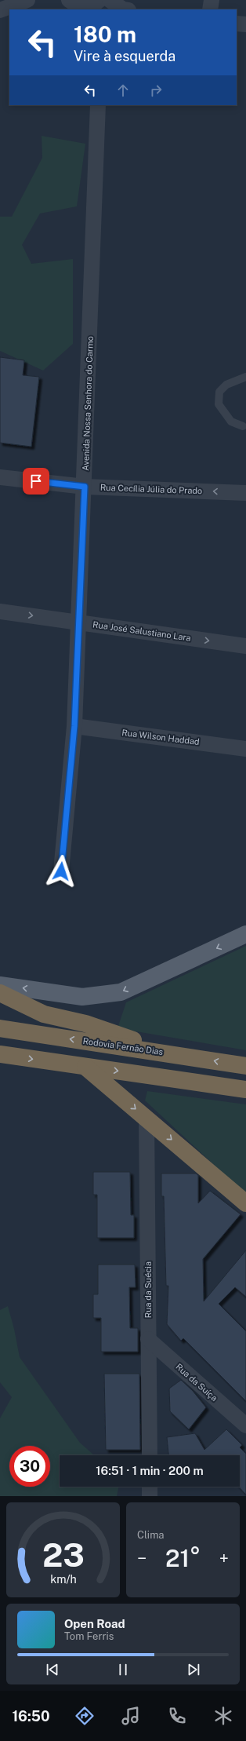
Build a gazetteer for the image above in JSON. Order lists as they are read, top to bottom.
{
  "streets": {
    "highway": ["Rodovia Fernão Dias"],
    "street": [
      "Avenida Nossa Senhora do Carmo",
      "Rua Cecília Júlia do Prado",
      "Rua José Salustiano Lara",
      "Rua Wilson Haddad",
      "Rua da Suécia",
      "Rua da Suíça"
    ]
  },
  "crossings": [
    ["Avenida Nossa Senhora do Carmo", "Rua Cecília Júlia do Prado"],
    ["Avenida Nossa Senhora do Carmo", "Rua José Salustiano Lara"],
    ["Avenida Nossa Senhora do Carmo", "Rua Wilson Haddad"],
    ["Rua da Suécia", "Rua da Suíça"]
  ],
  "one_way": ["Rua Cecília Júlia do Prado", "Rua José Salustiano Lara"],
  "page": {
    "turn": ["180 m", "Vire à esquerda"],
    "limit": "30",
    "trip": "16:51 · 1 min · 200 m",
    "tile": "Clima",
    "heat": ["−", "21°", "+"],
    "song": ["Open Road", "Tom Ferris"],
    "tabs": "16:50",
    "gauge": ["23", "km/h"]
  }
}
